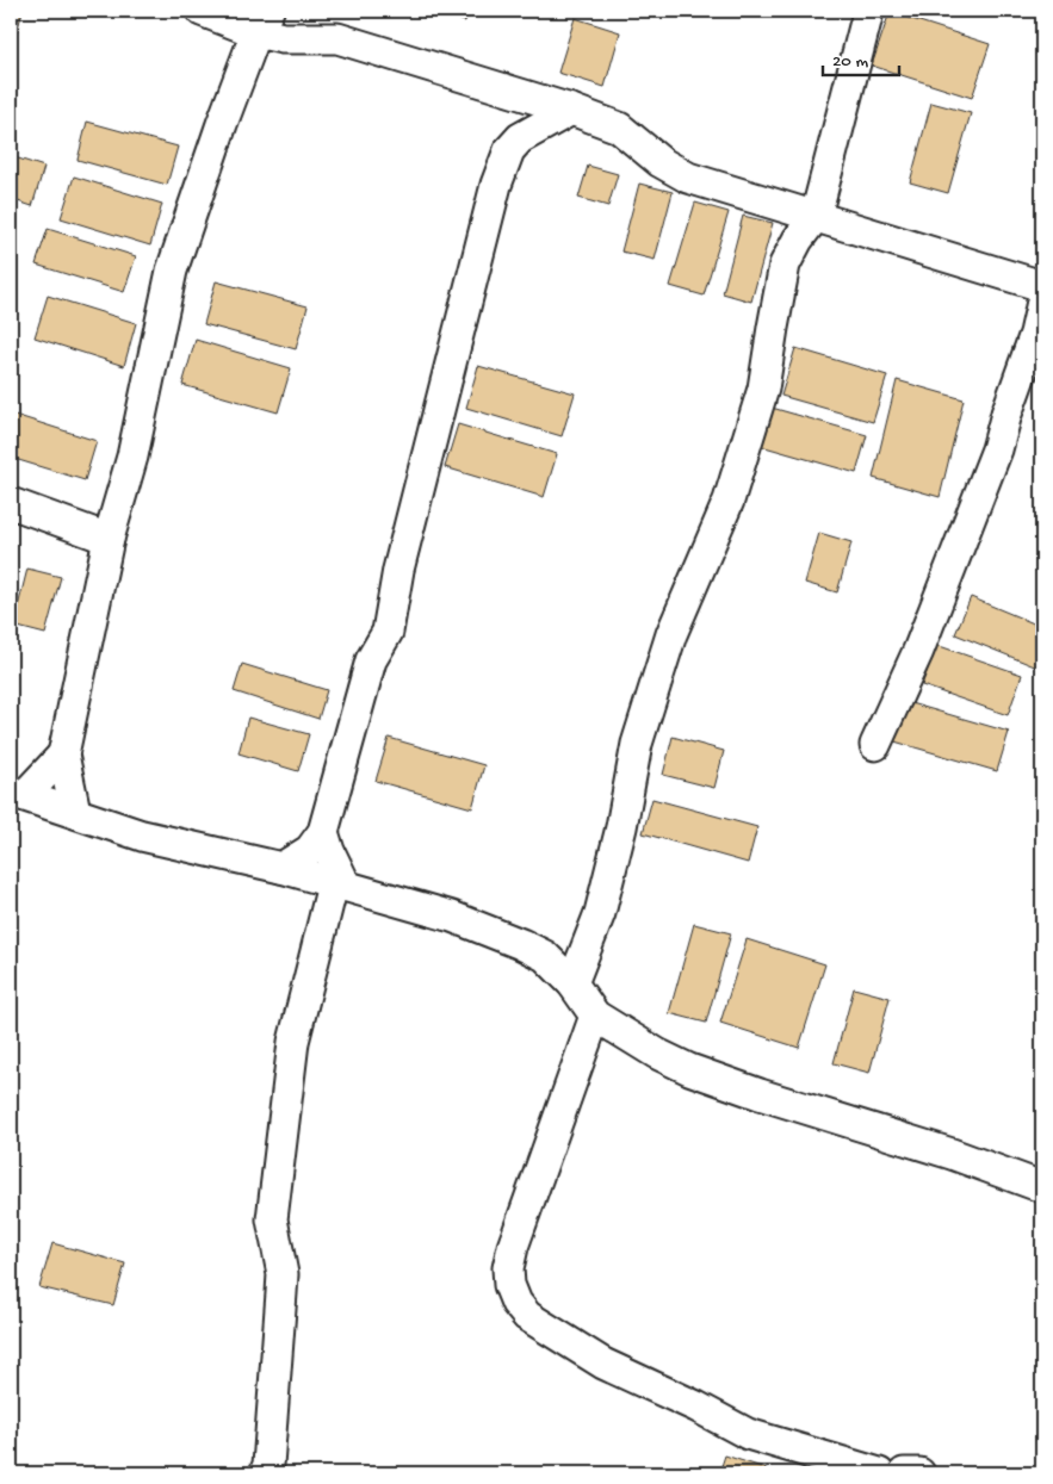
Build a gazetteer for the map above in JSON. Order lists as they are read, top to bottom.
{
  "scale_bar": "20 m"
}
